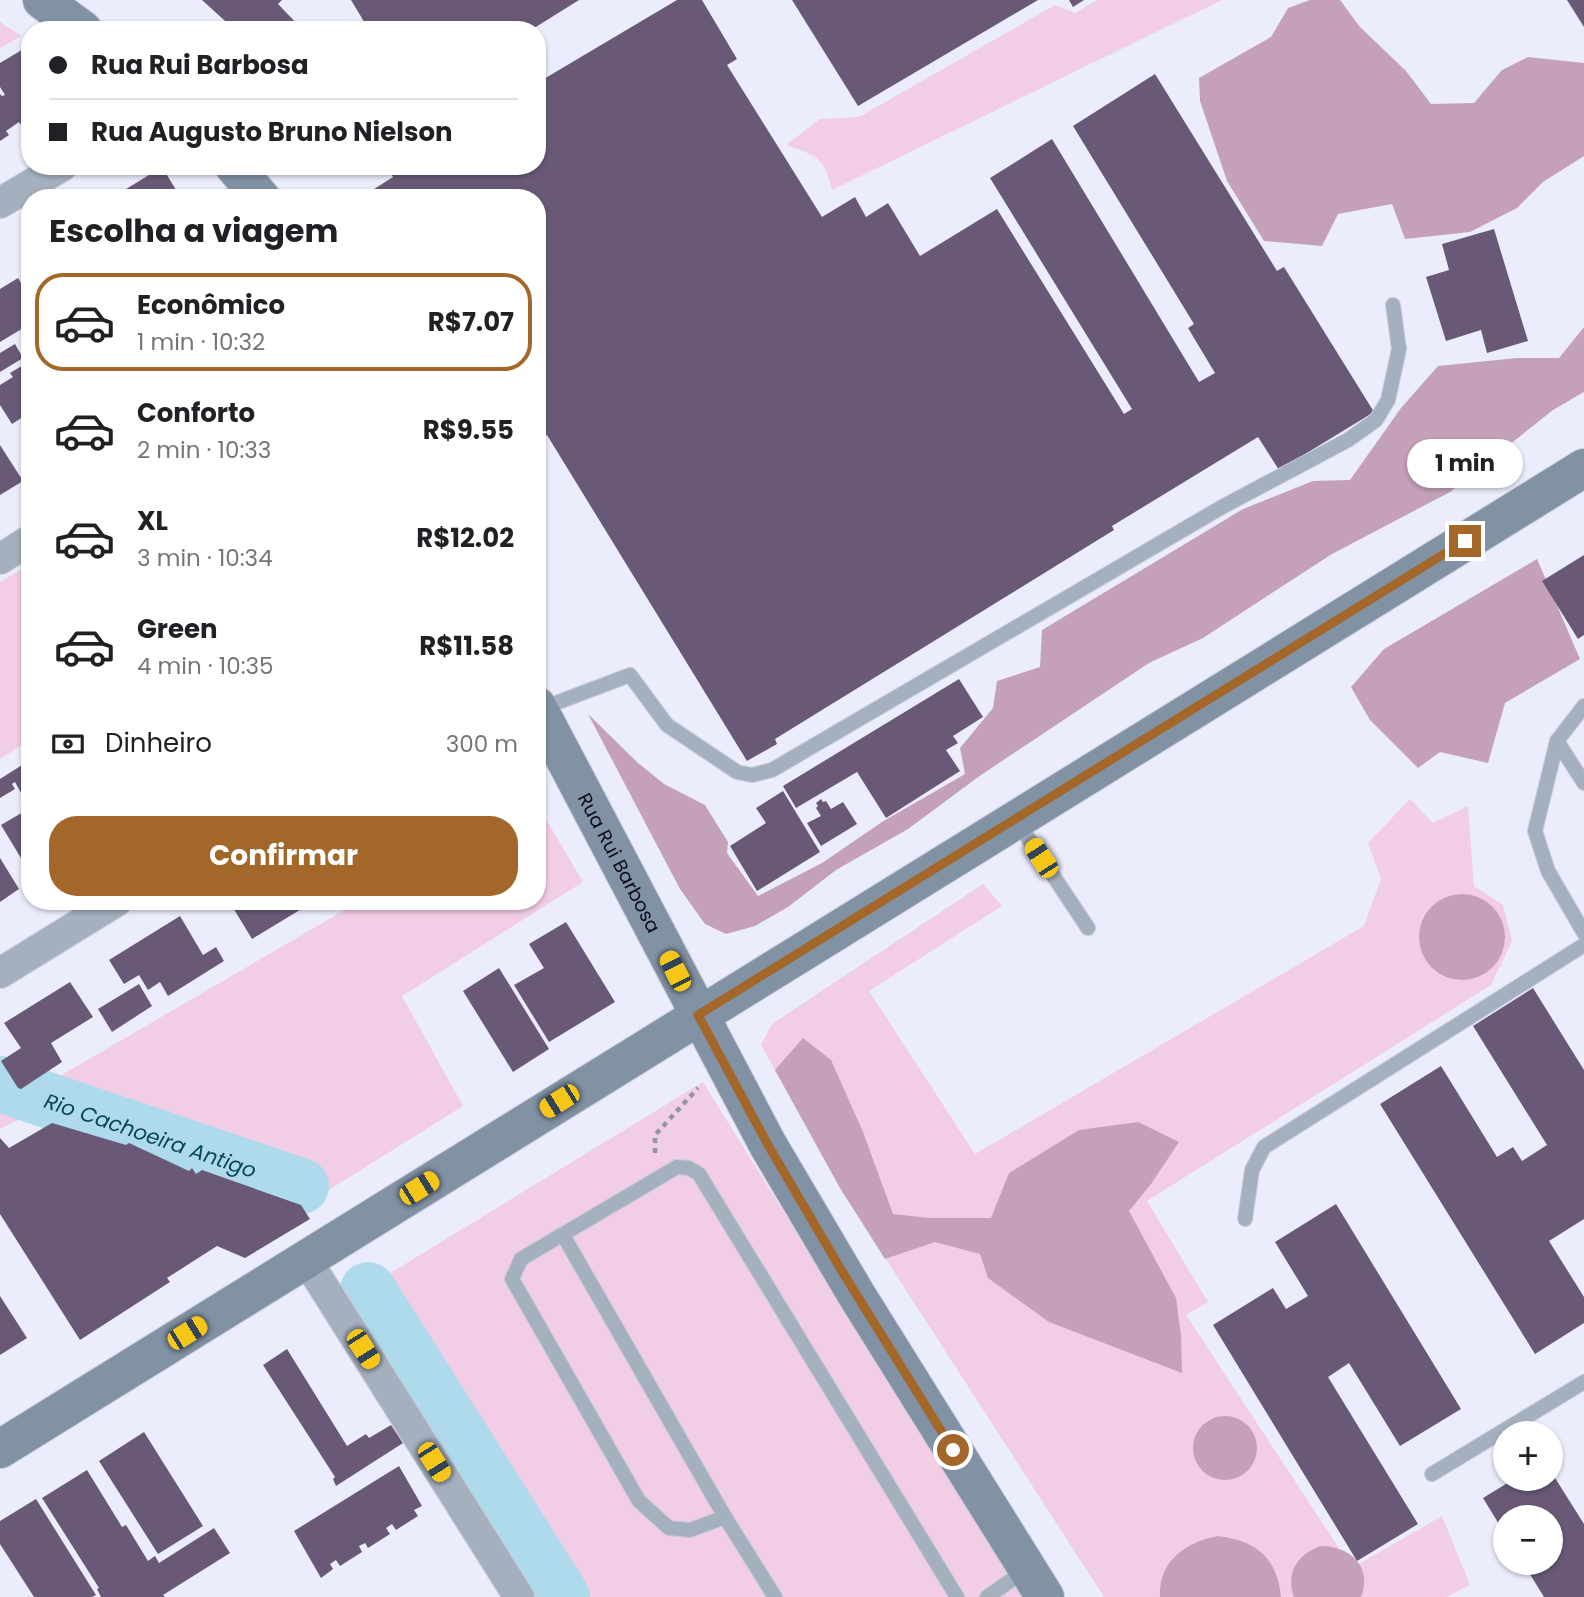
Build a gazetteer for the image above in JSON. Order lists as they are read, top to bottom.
{
  "streets": {
    "main road": ["Rua Rui Barbosa"]
  },
  "water": ["Rio Cachoeira Antigo"],
  "page": {
    "banner": ["Rua Rui Barbosa", "Rua Augusto Bruno Nielson"],
    "heading": "Escolha a viagem",
    "list": [
      {
        "name": "Econômico",
        "note": "1 min · 10:32",
        "value": "R$7.07"
      },
      {
        "name": "Conforto",
        "note": "2 min · 10:33",
        "value": "R$9.55"
      },
      {
        "name": "XL",
        "note": "3 min · 10:34",
        "value": "R$12.02"
      },
      {
        "name": "Green",
        "note": "4 min · 10:35",
        "value": "R$11.58"
      }
    ],
    "bubble": "1 min",
    "pay": ["Dinheiro", "300 m"],
    "buttons": "Confirmar",
    "map_buttons": ["+", "−"]
  }
}
